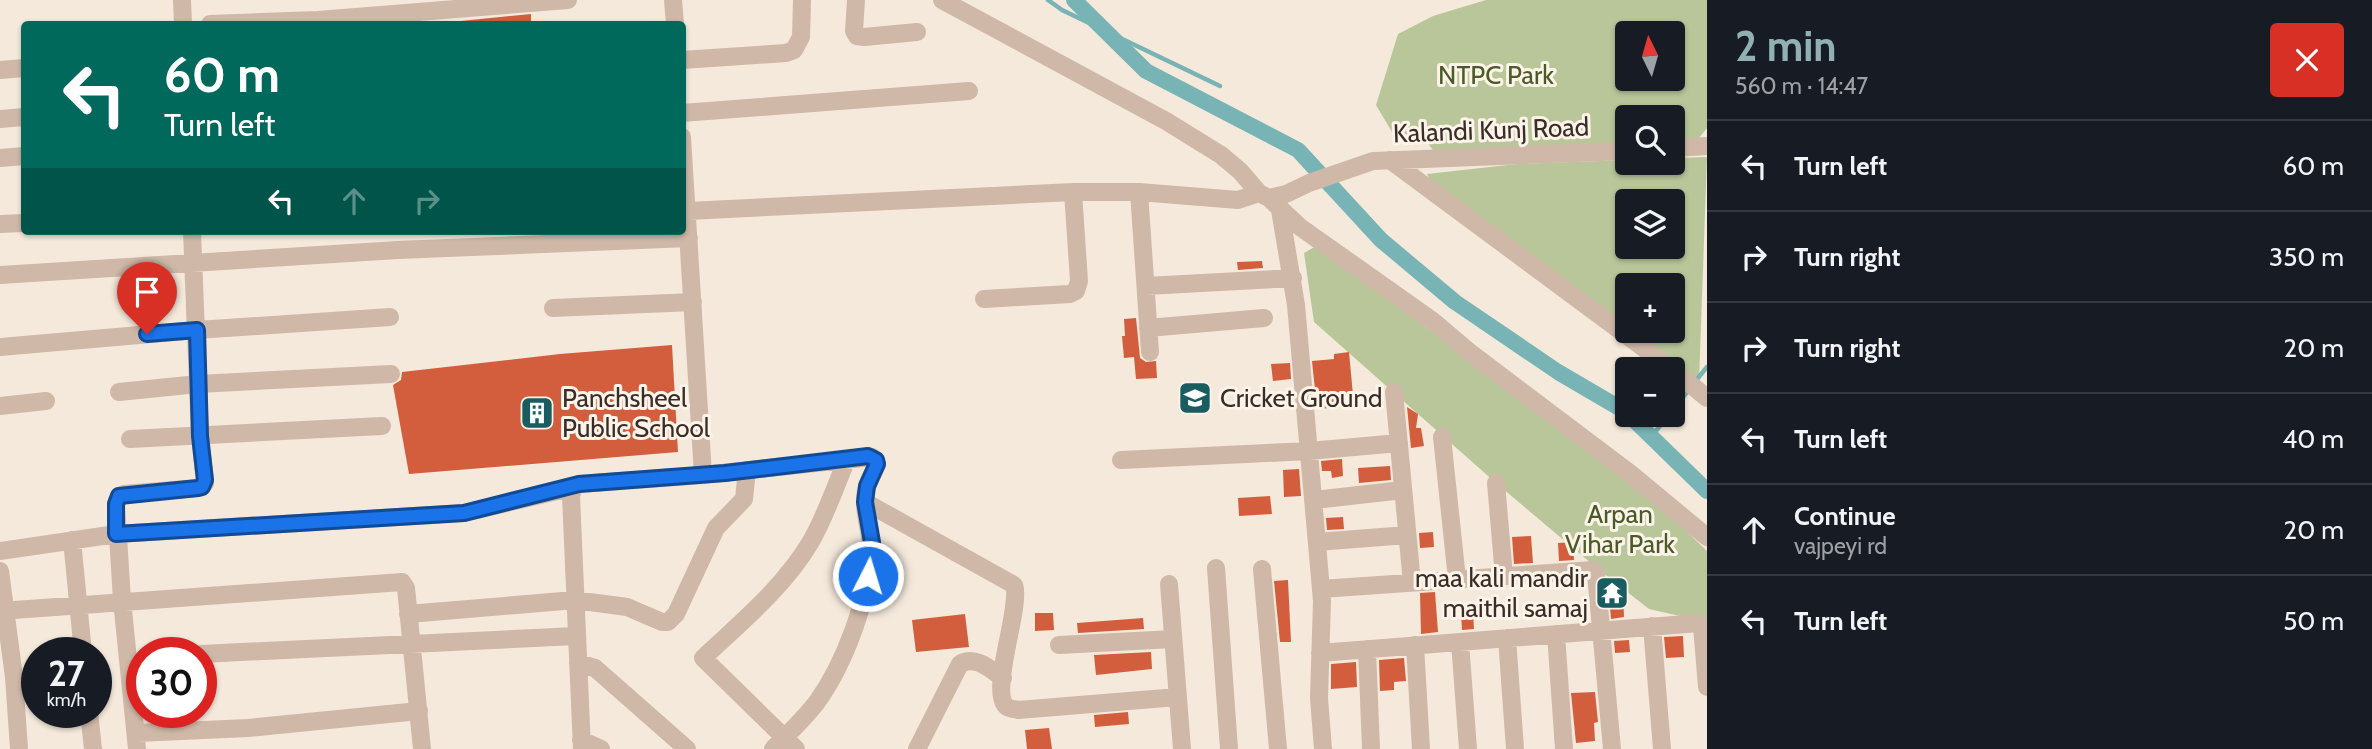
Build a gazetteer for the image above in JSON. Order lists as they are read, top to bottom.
{
  "streets": {
    "street": ["Kalandi Kunj Road"]
  },
  "parks": ["NTPC Park", "Arpan Vihar Park"],
  "places": {
    "school or university": ["Cricket Ground"],
    "building": ["Panchsheel Public School"],
    "temple": ["maa kali mandir maithil samaj"]
  },
  "north": "top",
  "page": {
    "heading": ["2 min", "560 m · 14:47"],
    "map_buttons": ["+", "−"],
    "turn": ["60 m", "Turn left"],
    "list": [
      {
        "name": "Turn left",
        "value": "60 m"
      },
      {
        "name": "Turn right",
        "value": "350 m"
      },
      {
        "name": "Turn right",
        "value": "20 m"
      },
      {
        "name": "Turn left",
        "value": "40 m"
      },
      {
        "name": "Continue",
        "note": "vajpeyi rd",
        "value": "20 m"
      },
      {
        "name": "Turn left",
        "value": "50 m"
      }
    ],
    "speed": "27 km/h",
    "limit": "30"
  }
}
